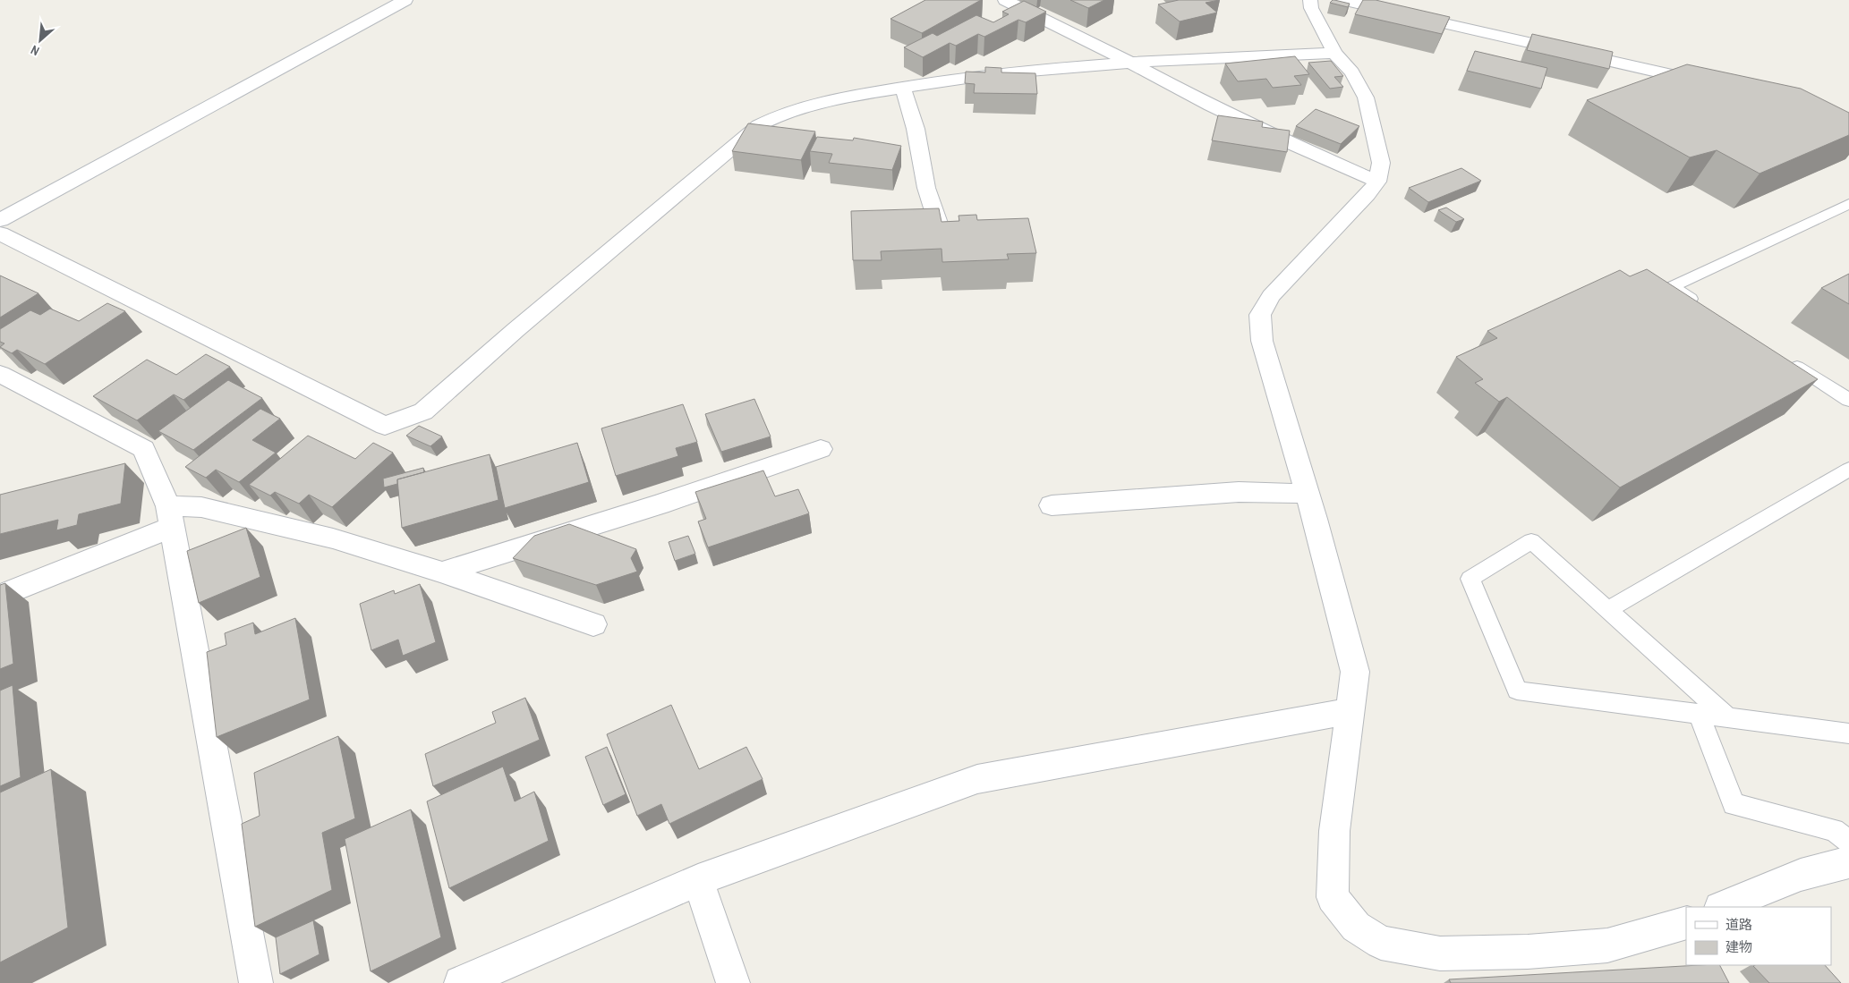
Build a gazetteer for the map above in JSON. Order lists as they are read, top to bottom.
{
  "legend": ["道路", "建物"],
  "north": "bottom left"
}
